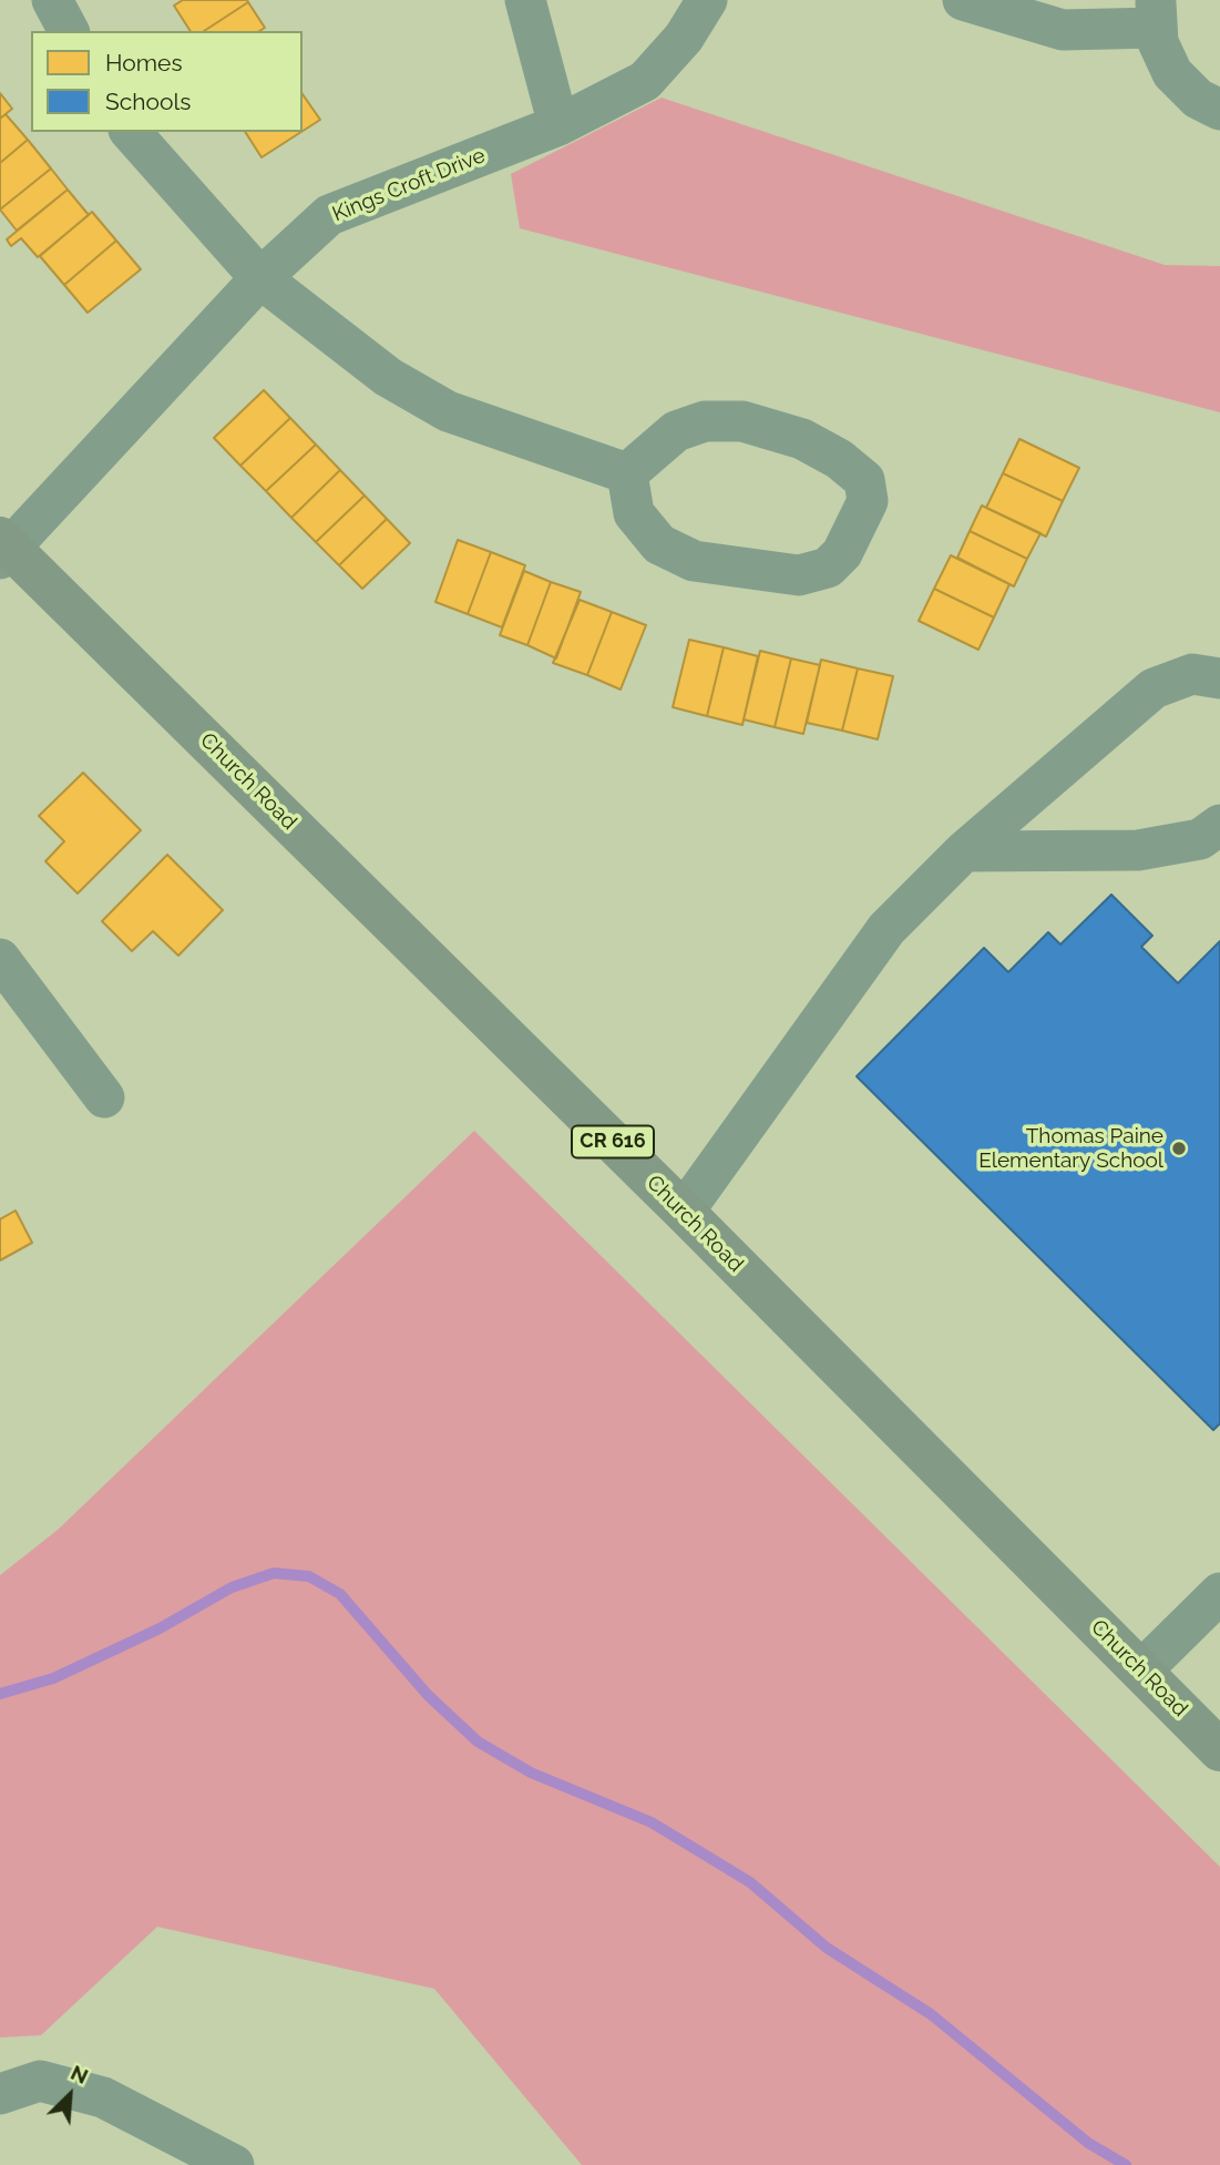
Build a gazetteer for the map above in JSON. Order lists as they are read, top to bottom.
{
  "streets": {
    "main road": ["Church Road", "CR 616"],
    "street": ["Kings Croft Drive"]
  },
  "crossings": [
    ["Kings Croft Drive", "Church Road"]
  ],
  "places": ["Thomas Paine Elementary School"],
  "legend": ["Homes", "Schools"],
  "north": "top right"
}
